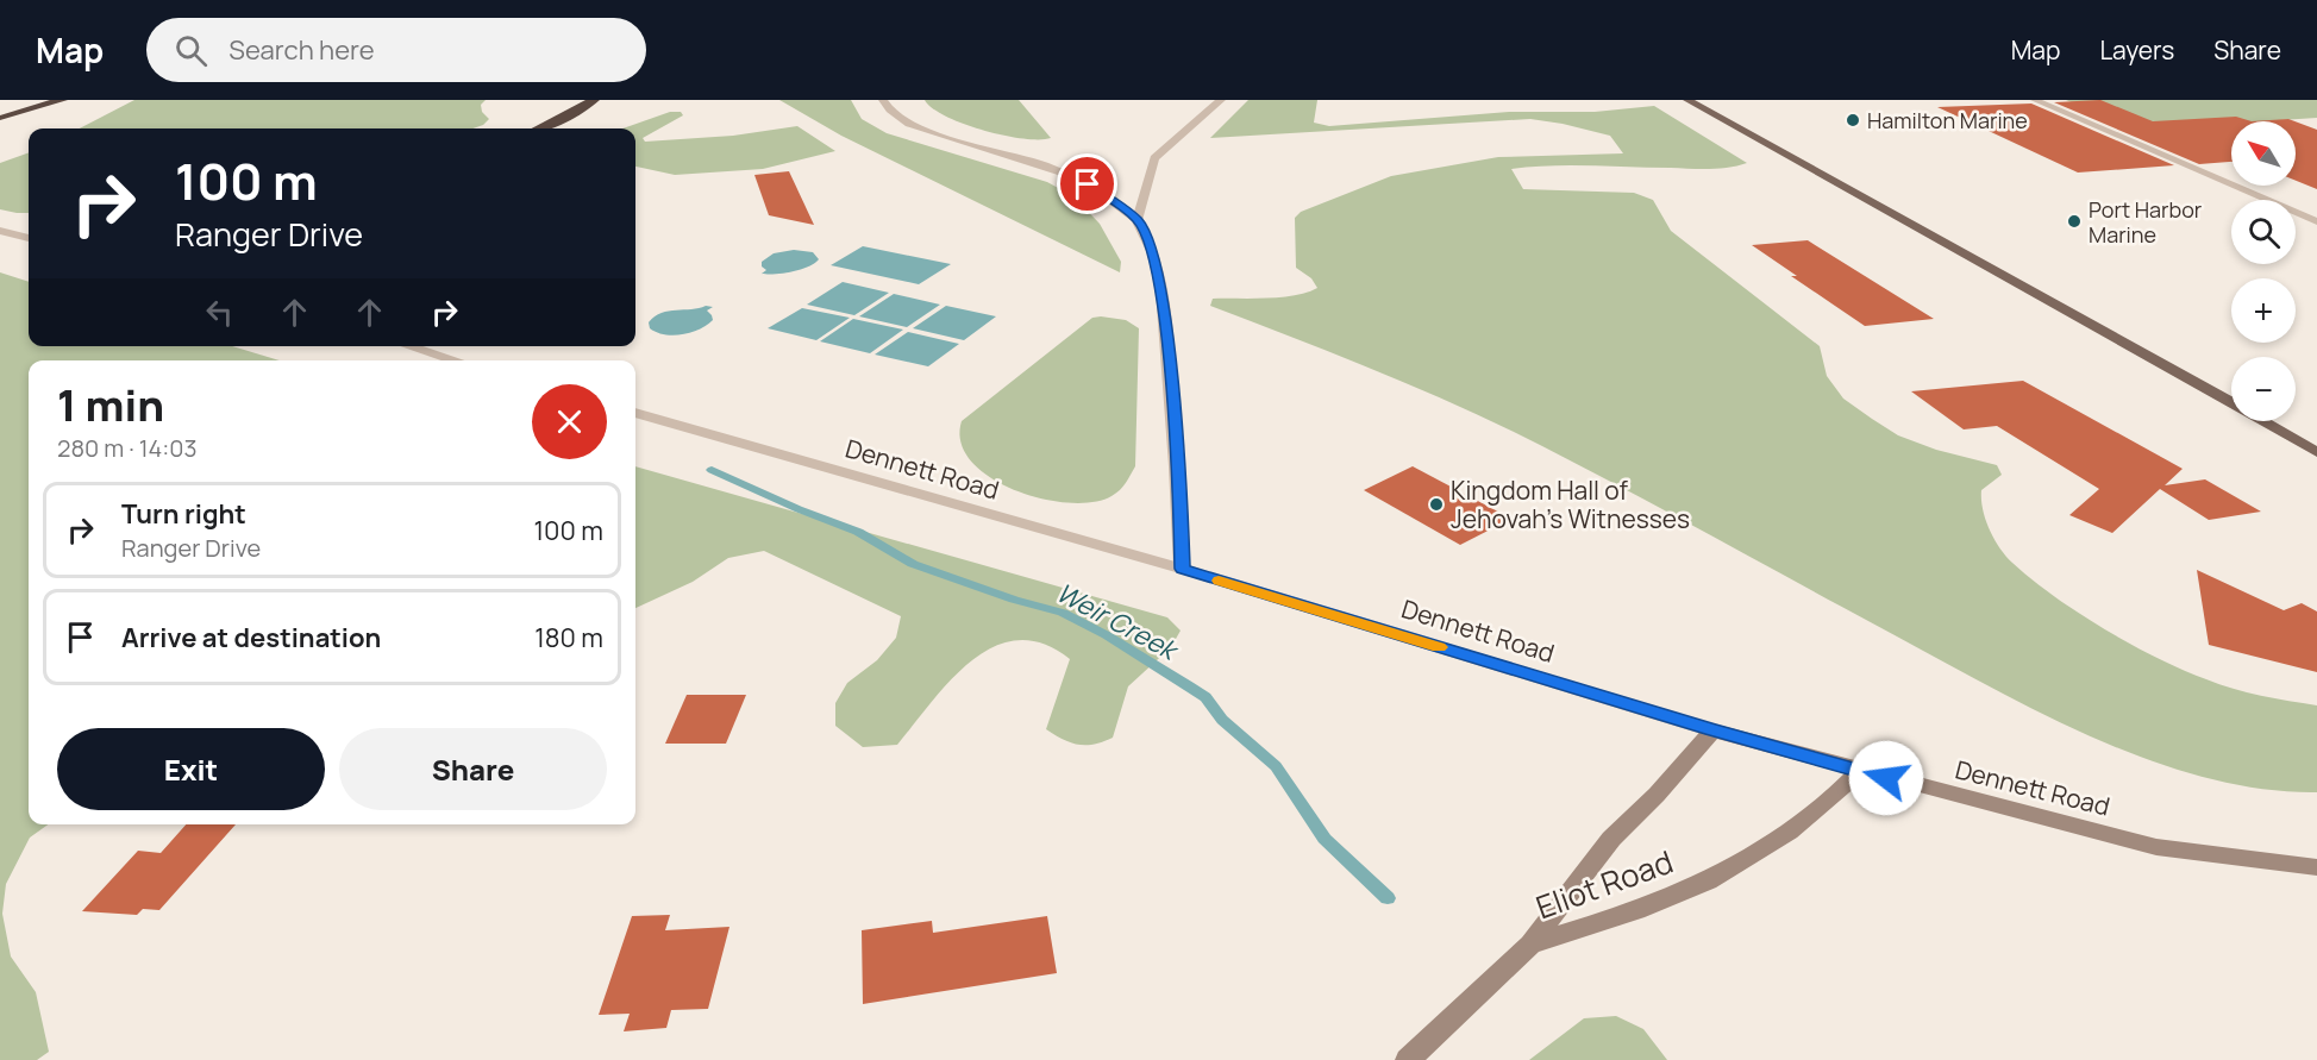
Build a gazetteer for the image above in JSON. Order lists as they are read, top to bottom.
{
  "streets": {
    "main road": ["Dennett Road", "Eliot Road"]
  },
  "crossings": [
    ["Dennett Road", "Eliot Road"]
  ],
  "water": ["Weir Creek"],
  "places": ["Hamilton Marine", "Port Harbor Marine", "Kingdom Hall of Jehovah’s Witnesses"],
  "north": "top left",
  "page": {
    "header": "Map",
    "search": "Search here",
    "nav": ["Map", "Layers", "Share"],
    "map_buttons": ["+", "−"],
    "turn": ["100 m", "Ranger Drive"],
    "heading": ["1 min", "280 m · 14:03"],
    "list": [
      {
        "name": "Turn right",
        "note": "Ranger Drive",
        "value": "100 m"
      },
      {
        "name": "Arrive at destination",
        "value": "180 m"
      }
    ],
    "buttons": ["Exit", "Share"]
  }
}
